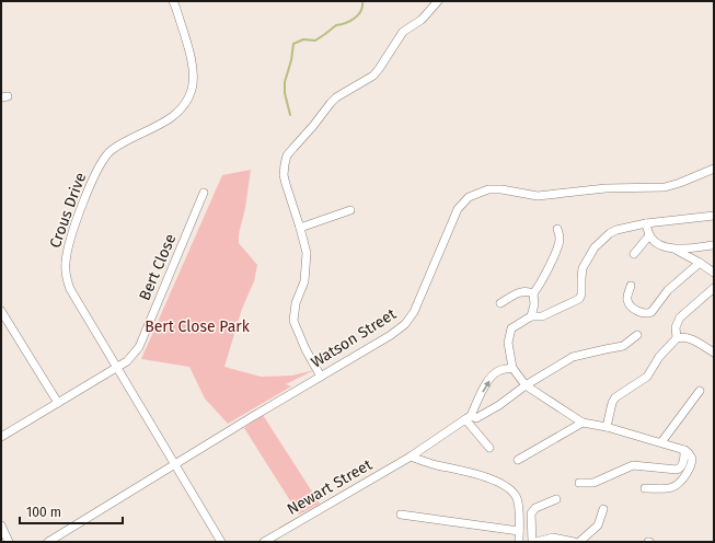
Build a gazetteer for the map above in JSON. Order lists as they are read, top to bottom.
{
  "streets": {
    "street": [
      "Crous Drive",
      "Bert Close",
      "Watson Street",
      "Newart Street"
    ]
  },
  "crossings": [
    ["Crous Drive", "Bert Close"],
    ["Crous Drive", "Watson Street"]
  ],
  "parks": ["Bert Close Park"],
  "scale_bar": "100 m"
}
